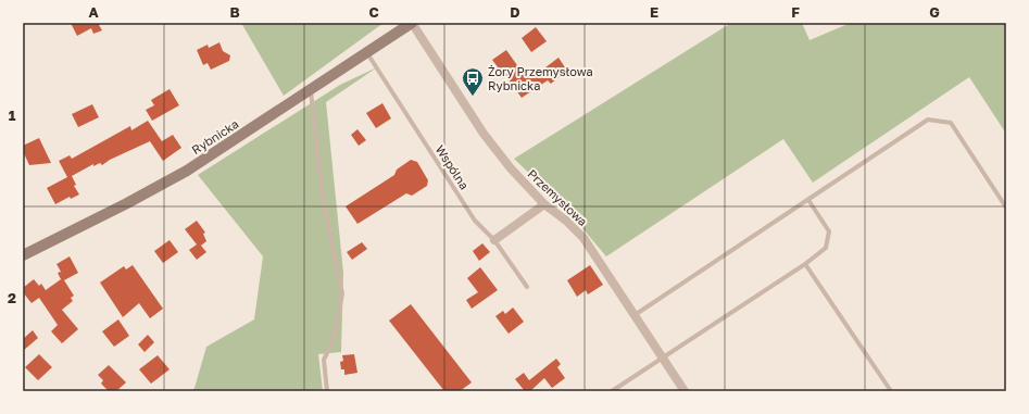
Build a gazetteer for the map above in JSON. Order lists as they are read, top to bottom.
{
  "streets": {
    "street": ["Rybnicka", "Przemysłowa"],
    "lane": ["Wspólna"]
  },
  "crossings": [
    ["Rybnicka", "Wspólna"],
    ["Rybnicka", "Przemysłowa"]
  ],
  "places": {
    "bus stop": ["Żory Przemysłowa Rybnicka"]
  },
  "grid": {
    "columns": [
      "A",
      "B",
      "C",
      "D",
      "E",
      "F",
      "G"
    ],
    "rows": ["1", "2"]
  }
}
